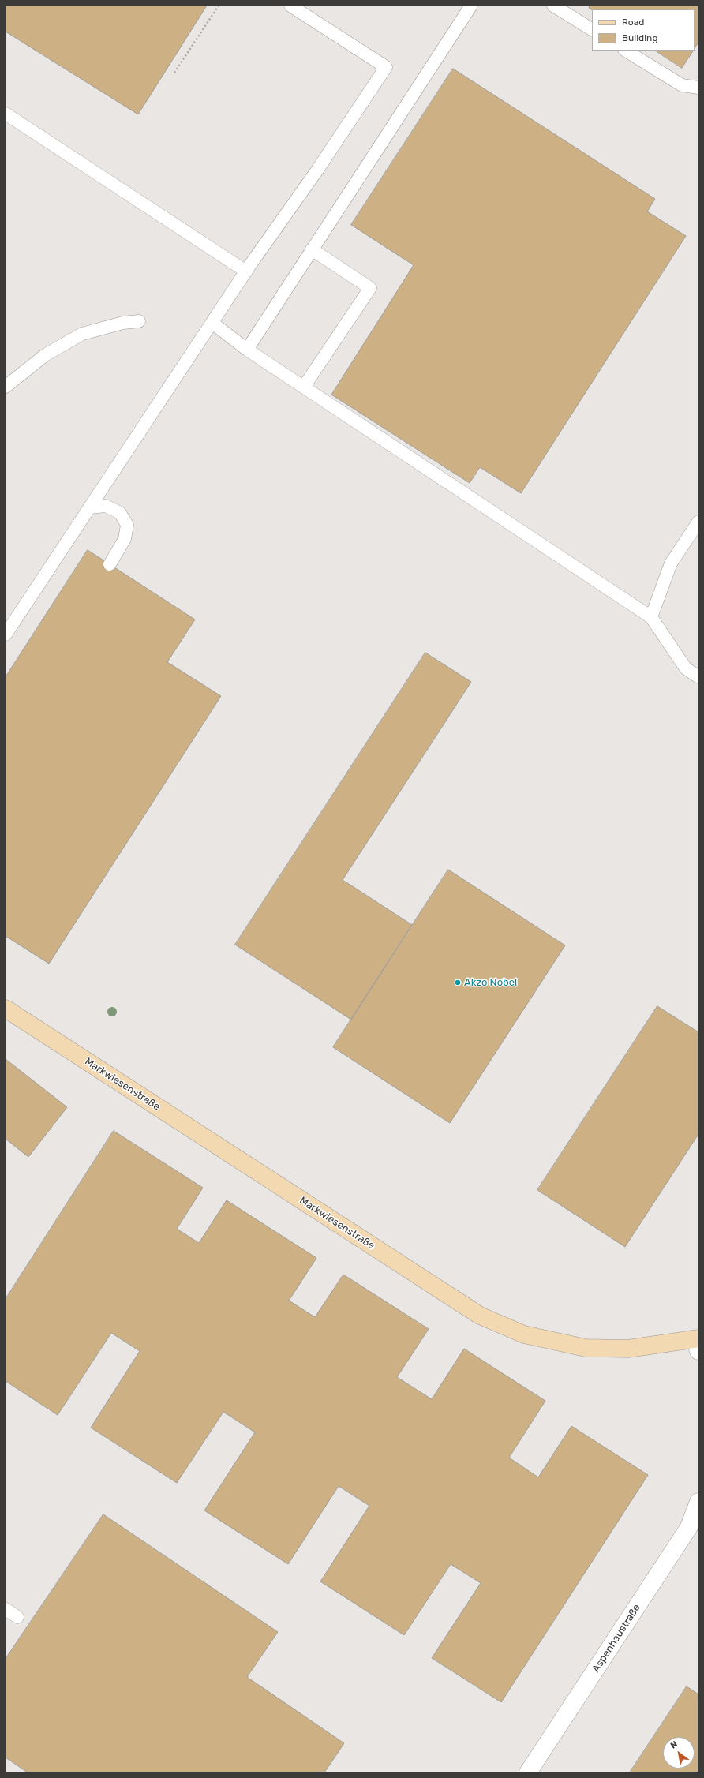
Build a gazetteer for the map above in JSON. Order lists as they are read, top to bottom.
{
  "streets": {
    "street": ["Markwiesenstraße", "Aspenhaustraße"]
  },
  "places": ["Akzo Nobel"],
  "legend": ["Road", "Building"],
  "north": "top left"
}
